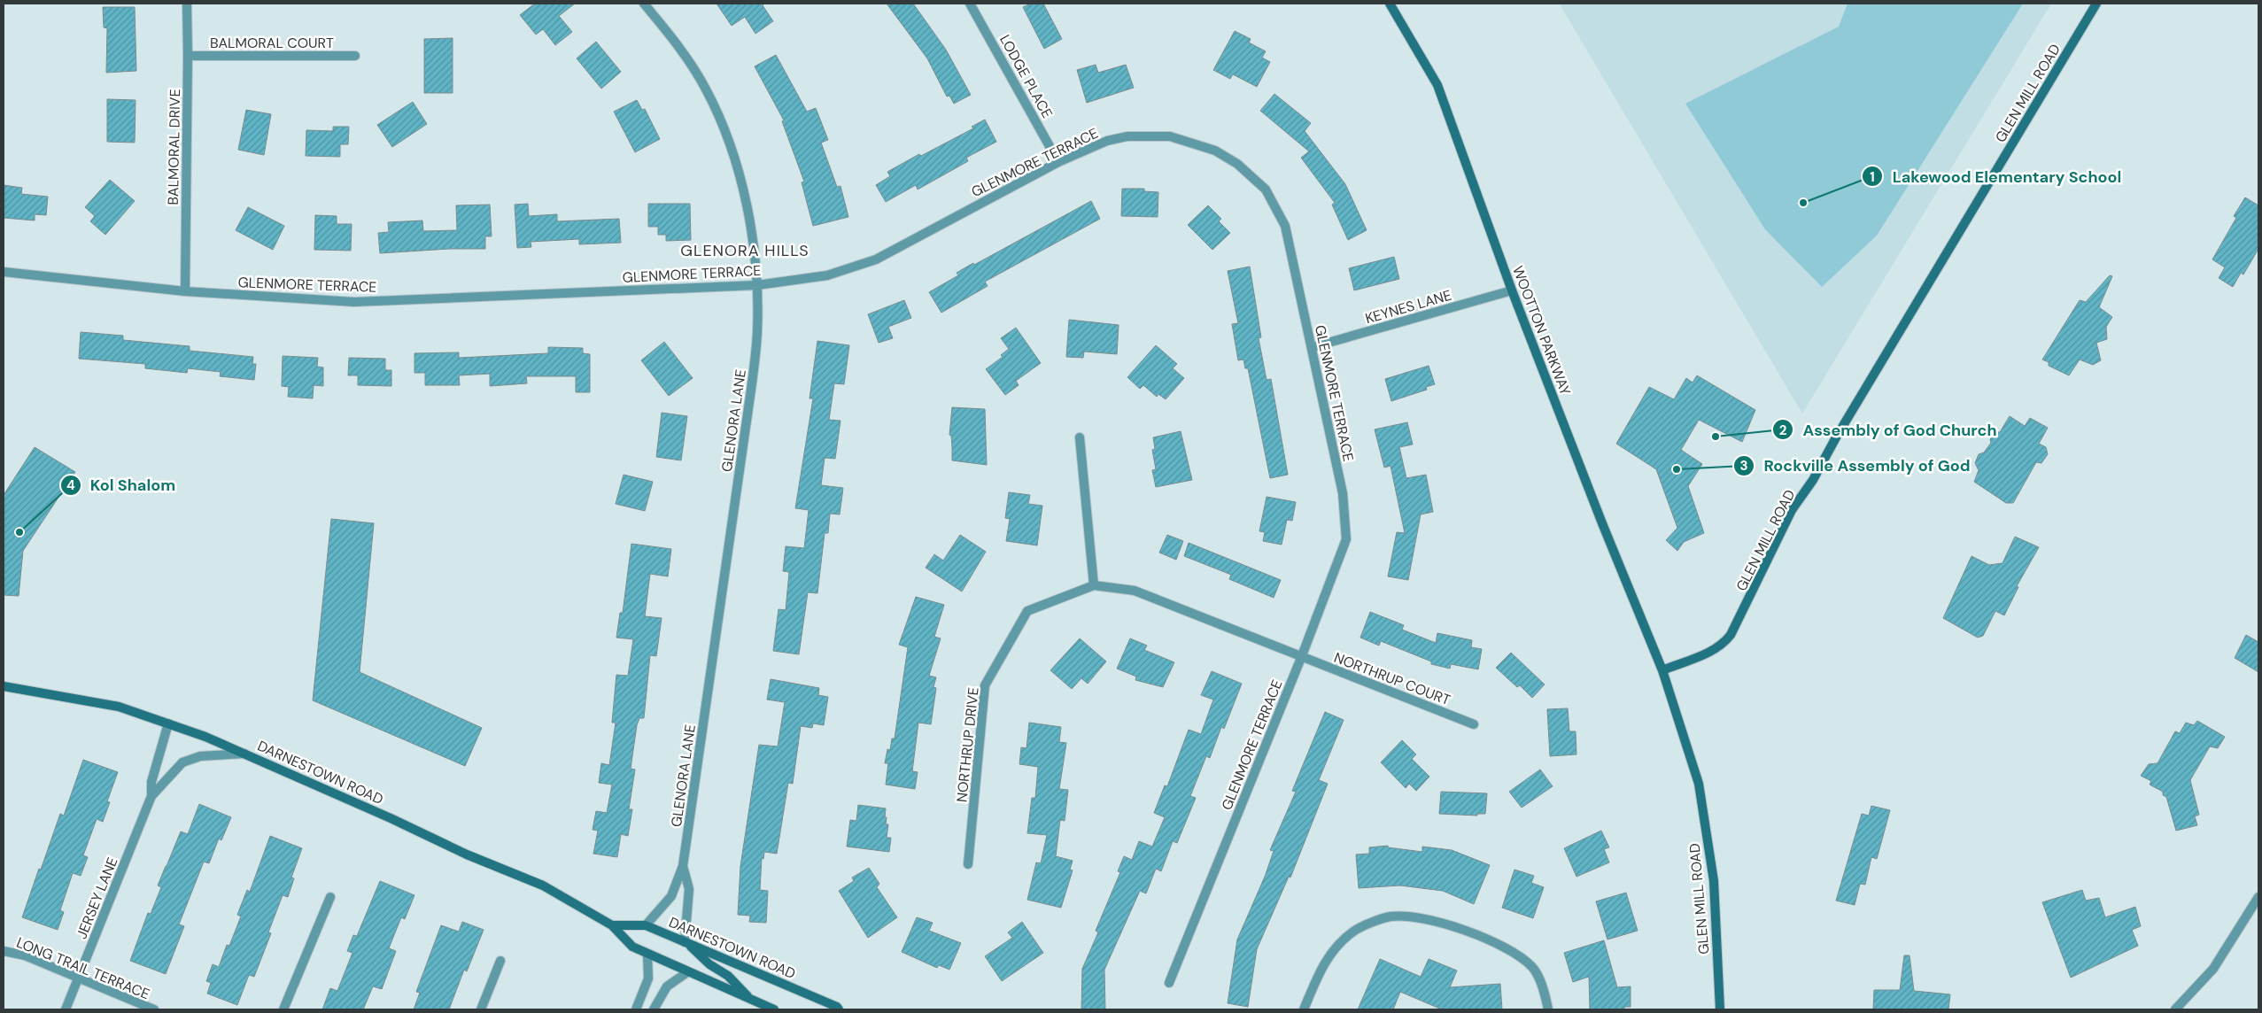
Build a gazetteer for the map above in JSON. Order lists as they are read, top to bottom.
{
  "streets": {
    "main road": ["GLEN MILL ROAD", "WOOTTON PARKWAY", "DARNESTOWN ROAD"],
    "street": [
      "BALMORAL COURT",
      "LODGE PLACE",
      "BALMORAL DRIVE",
      "GLENMORE TERRACE",
      "KEYNES LANE",
      "GLENORA LANE",
      "NORTHRUP COURT",
      "NORTHRUP DRIVE",
      "JERSEY LANE",
      "LONG TRAIL TERRACE"
    ]
  },
  "crossings": [
    ["BALMORAL COURT", "BALMORAL DRIVE"],
    ["LODGE PLACE", "GLENMORE TERRACE"],
    ["GLEN MILL ROAD", "WOOTTON PARKWAY"],
    ["BALMORAL DRIVE", "GLENMORE TERRACE"],
    ["GLENMORE TERRACE", "KEYNES LANE"],
    ["GLENMORE TERRACE", "GLENORA LANE"],
    ["GLENMORE TERRACE", "NORTHRUP COURT"],
    ["GLENMORE TERRACE", "NORTHRUP DRIVE"],
    ["KEYNES LANE", "WOOTTON PARKWAY"],
    ["GLENORA LANE", "DARNESTOWN ROAD"],
    ["NORTHRUP COURT", "NORTHRUP DRIVE"],
    ["DARNESTOWN ROAD", "JERSEY LANE"],
    ["JERSEY LANE", "LONG TRAIL TERRACE"]
  ],
  "districts": ["GLENORA HILLS"],
  "places": [
    "Lakewood Elementary School",
    "Assembly of God Church",
    "Rockville Assembly of God",
    "Kol Shalom"
  ]
}
